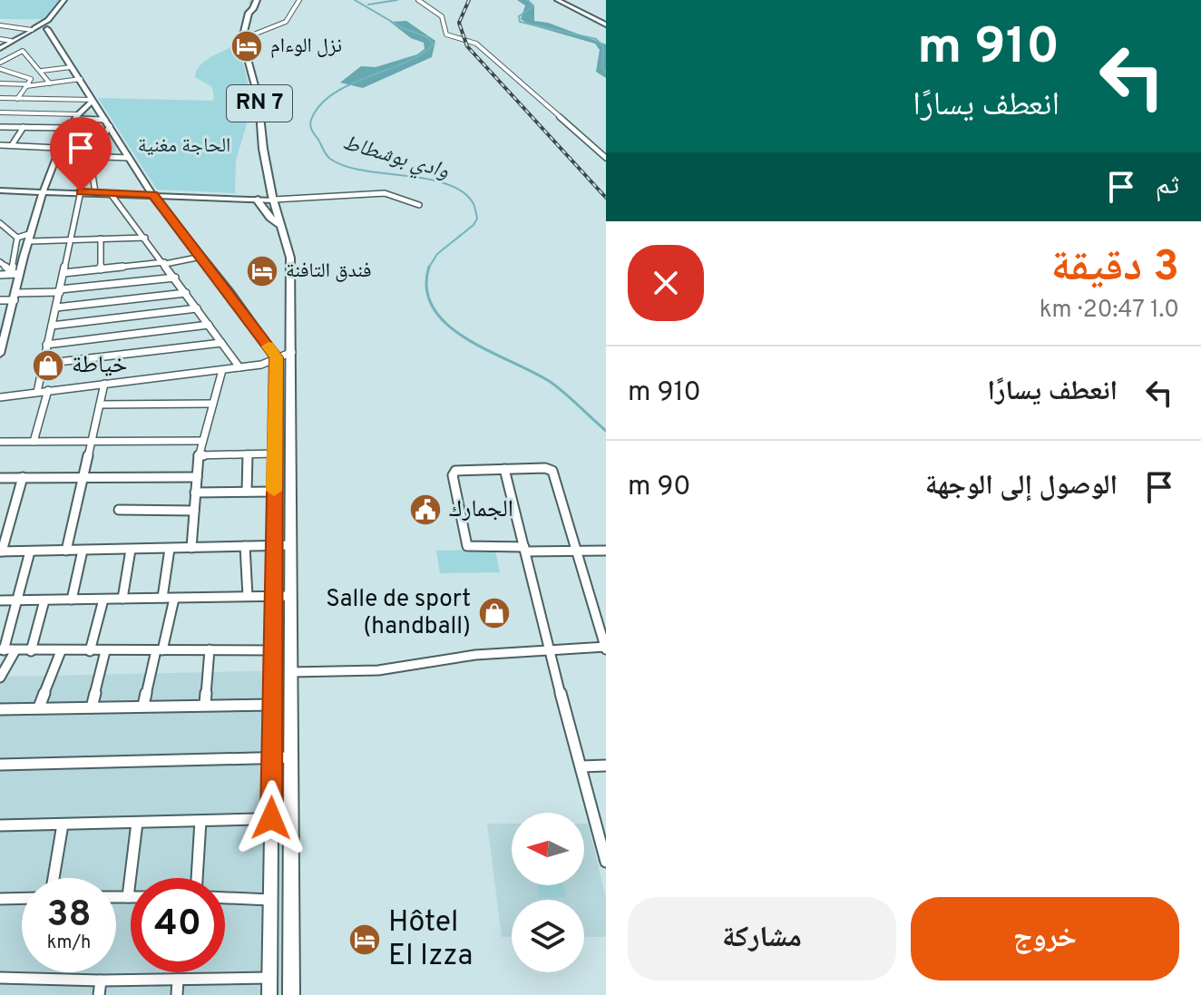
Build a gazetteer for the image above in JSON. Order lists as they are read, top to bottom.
{
  "streets": {
    "main road": ["RN 7"]
  },
  "water": ["وادي بوشطاط"],
  "parks": ["الحاجة مغنية"],
  "places": {
    "hotel": ["نزل الوءام", "فندق التافنة", "Hôtel El Izza"],
    "shop": ["خياطة", "Salle de sport (handball)"],
    "public building": ["الجمارك"]
  },
  "north": "left",
  "page": {
    "turn": ["910 m", "انعطف يسارًا"],
    "then": "ثم",
    "heading": ["3 دقيقة", "1.0 km · 20:47"],
    "list": [
      {
        "name": "انعطف يسارًا",
        "value": "910 m"
      },
      {
        "name": "الوصول إلى الوجهة",
        "value": "90 m"
      }
    ],
    "speed": "38 km/h",
    "limit": "40",
    "buttons": ["خروج", "مشاركة"]
  }
}
